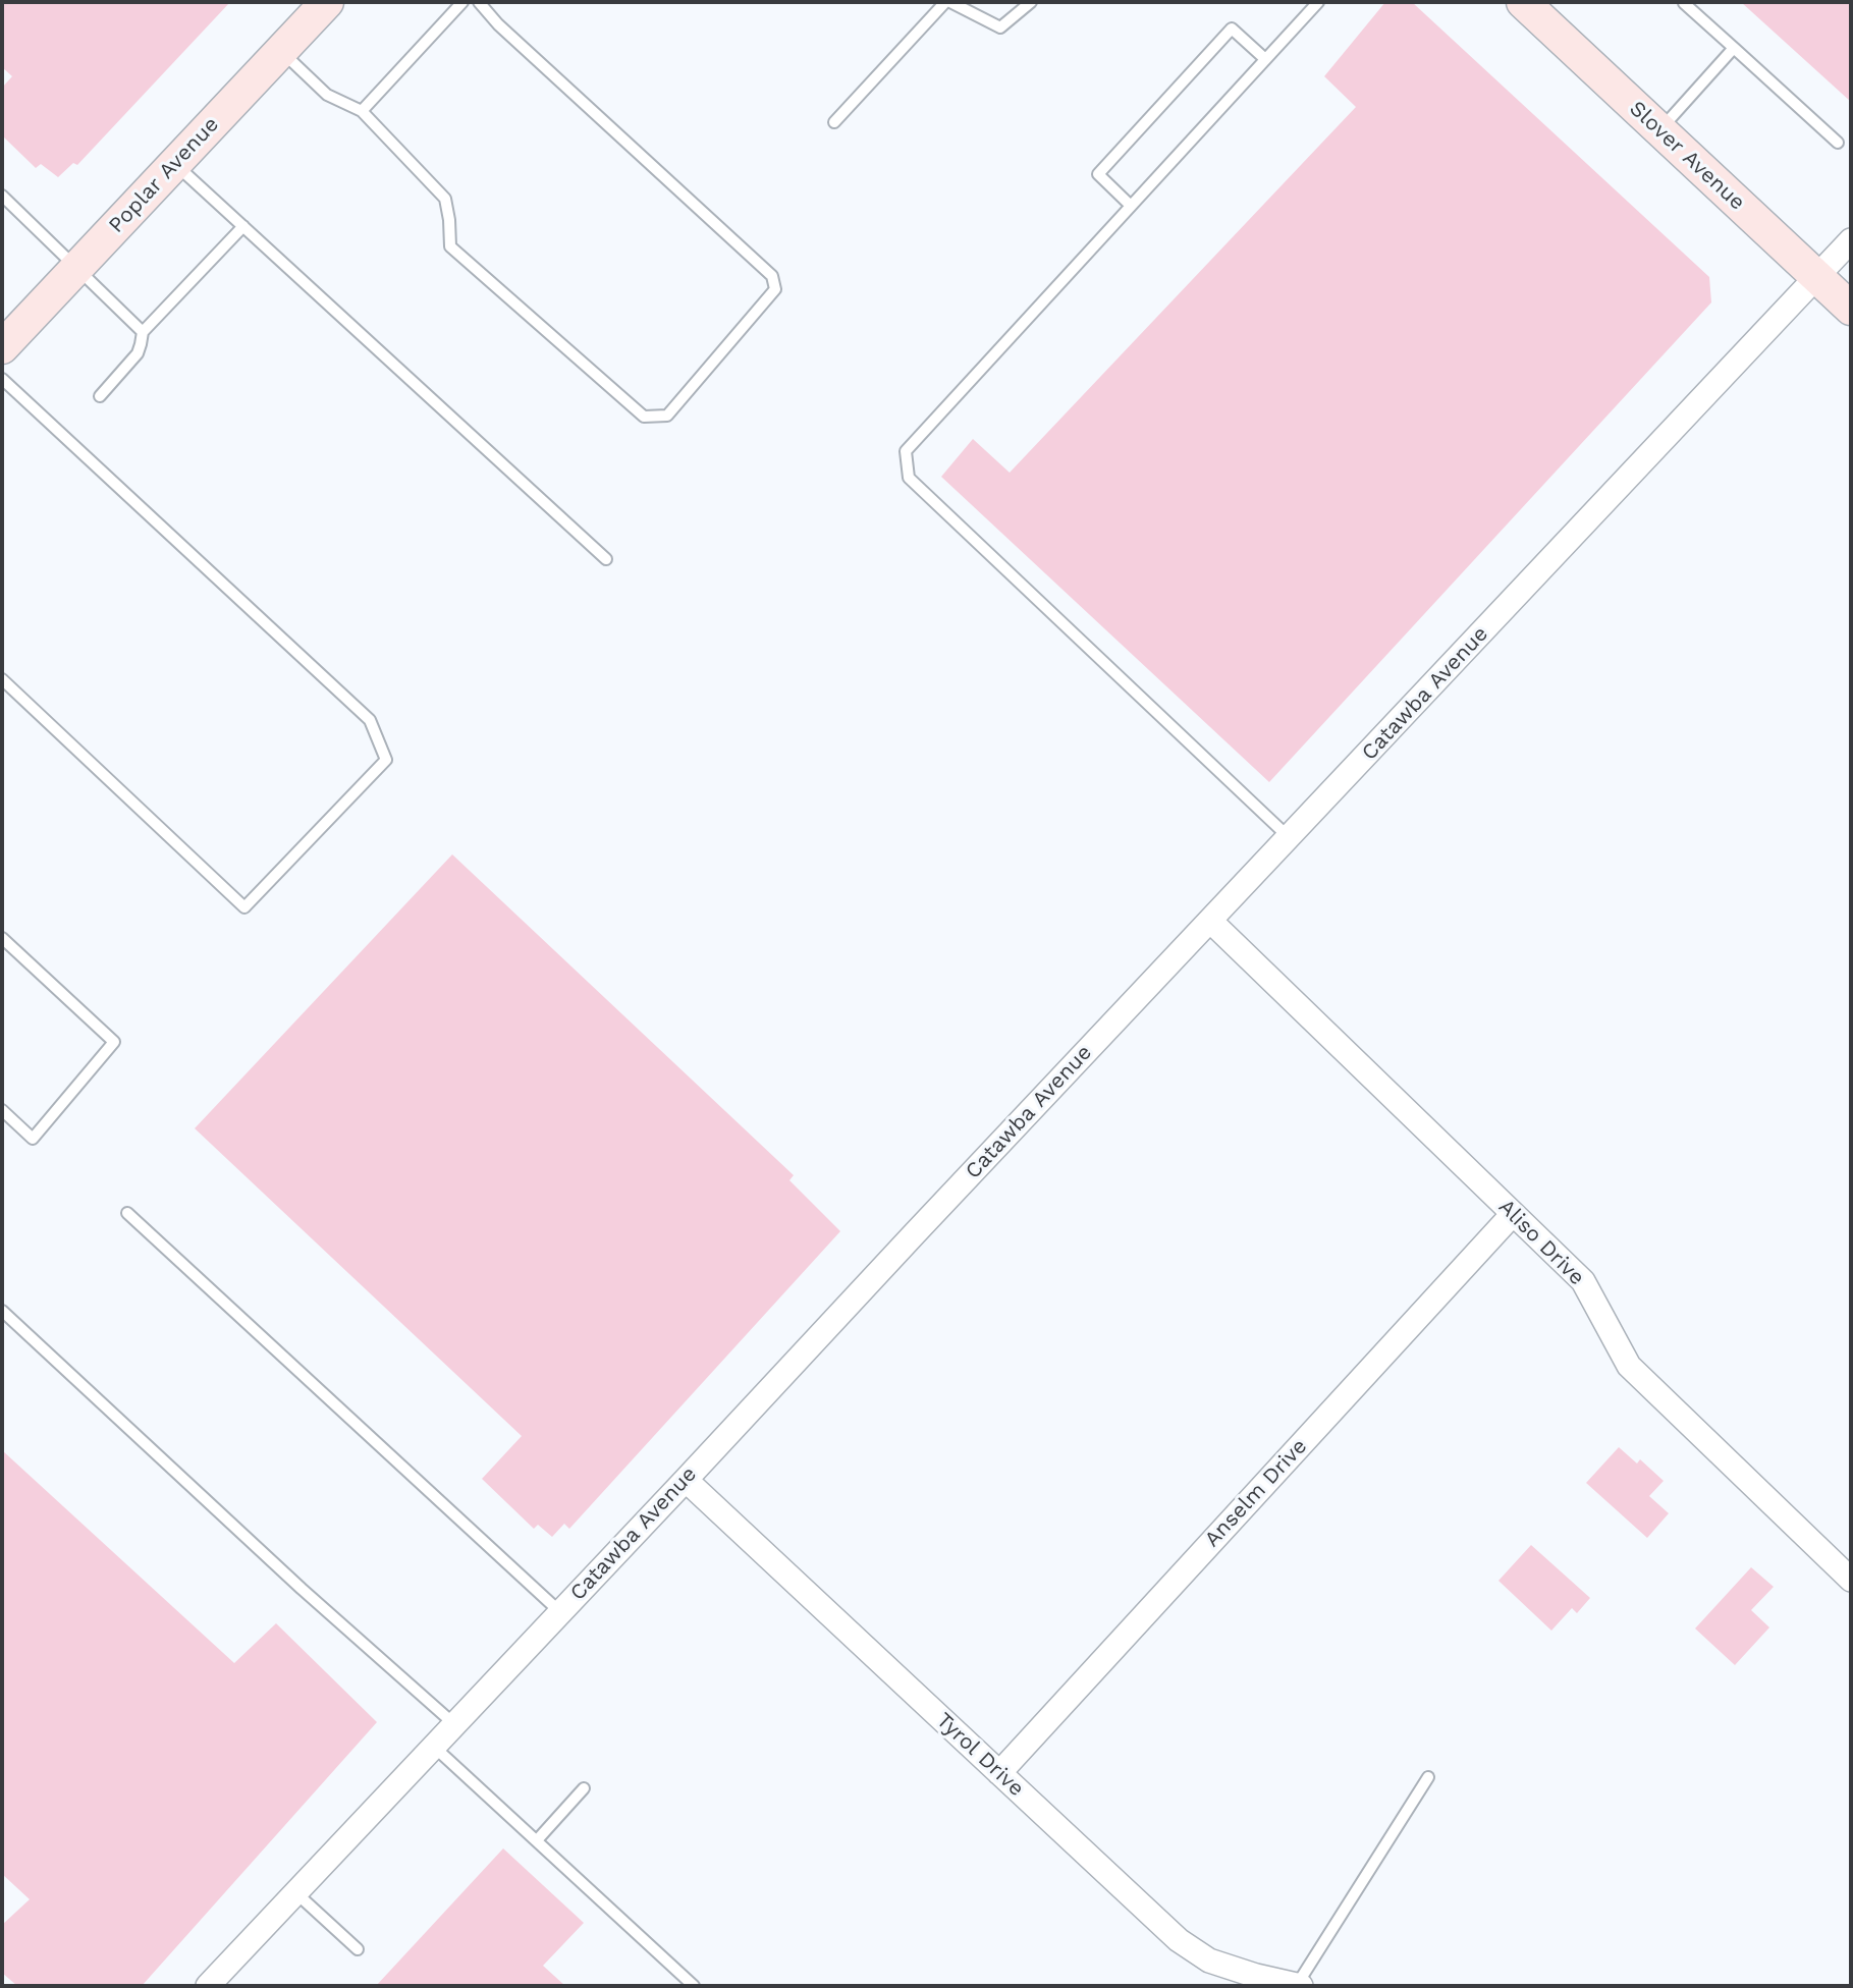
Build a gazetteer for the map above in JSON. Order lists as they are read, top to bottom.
{
  "streets": {
    "street": [
      "Slover Avenue",
      "Poplar Avenue",
      "Catawba Avenue",
      "Aliso Drive",
      "Anselm Drive",
      "Tyrol Drive"
    ]
  },
  "crossings": [
    ["Slover Avenue", "Catawba Avenue"],
    ["Catawba Avenue", "Aliso Drive"],
    ["Catawba Avenue", "Tyrol Drive"],
    ["Aliso Drive", "Anselm Drive"],
    ["Anselm Drive", "Tyrol Drive"]
  ]
}
